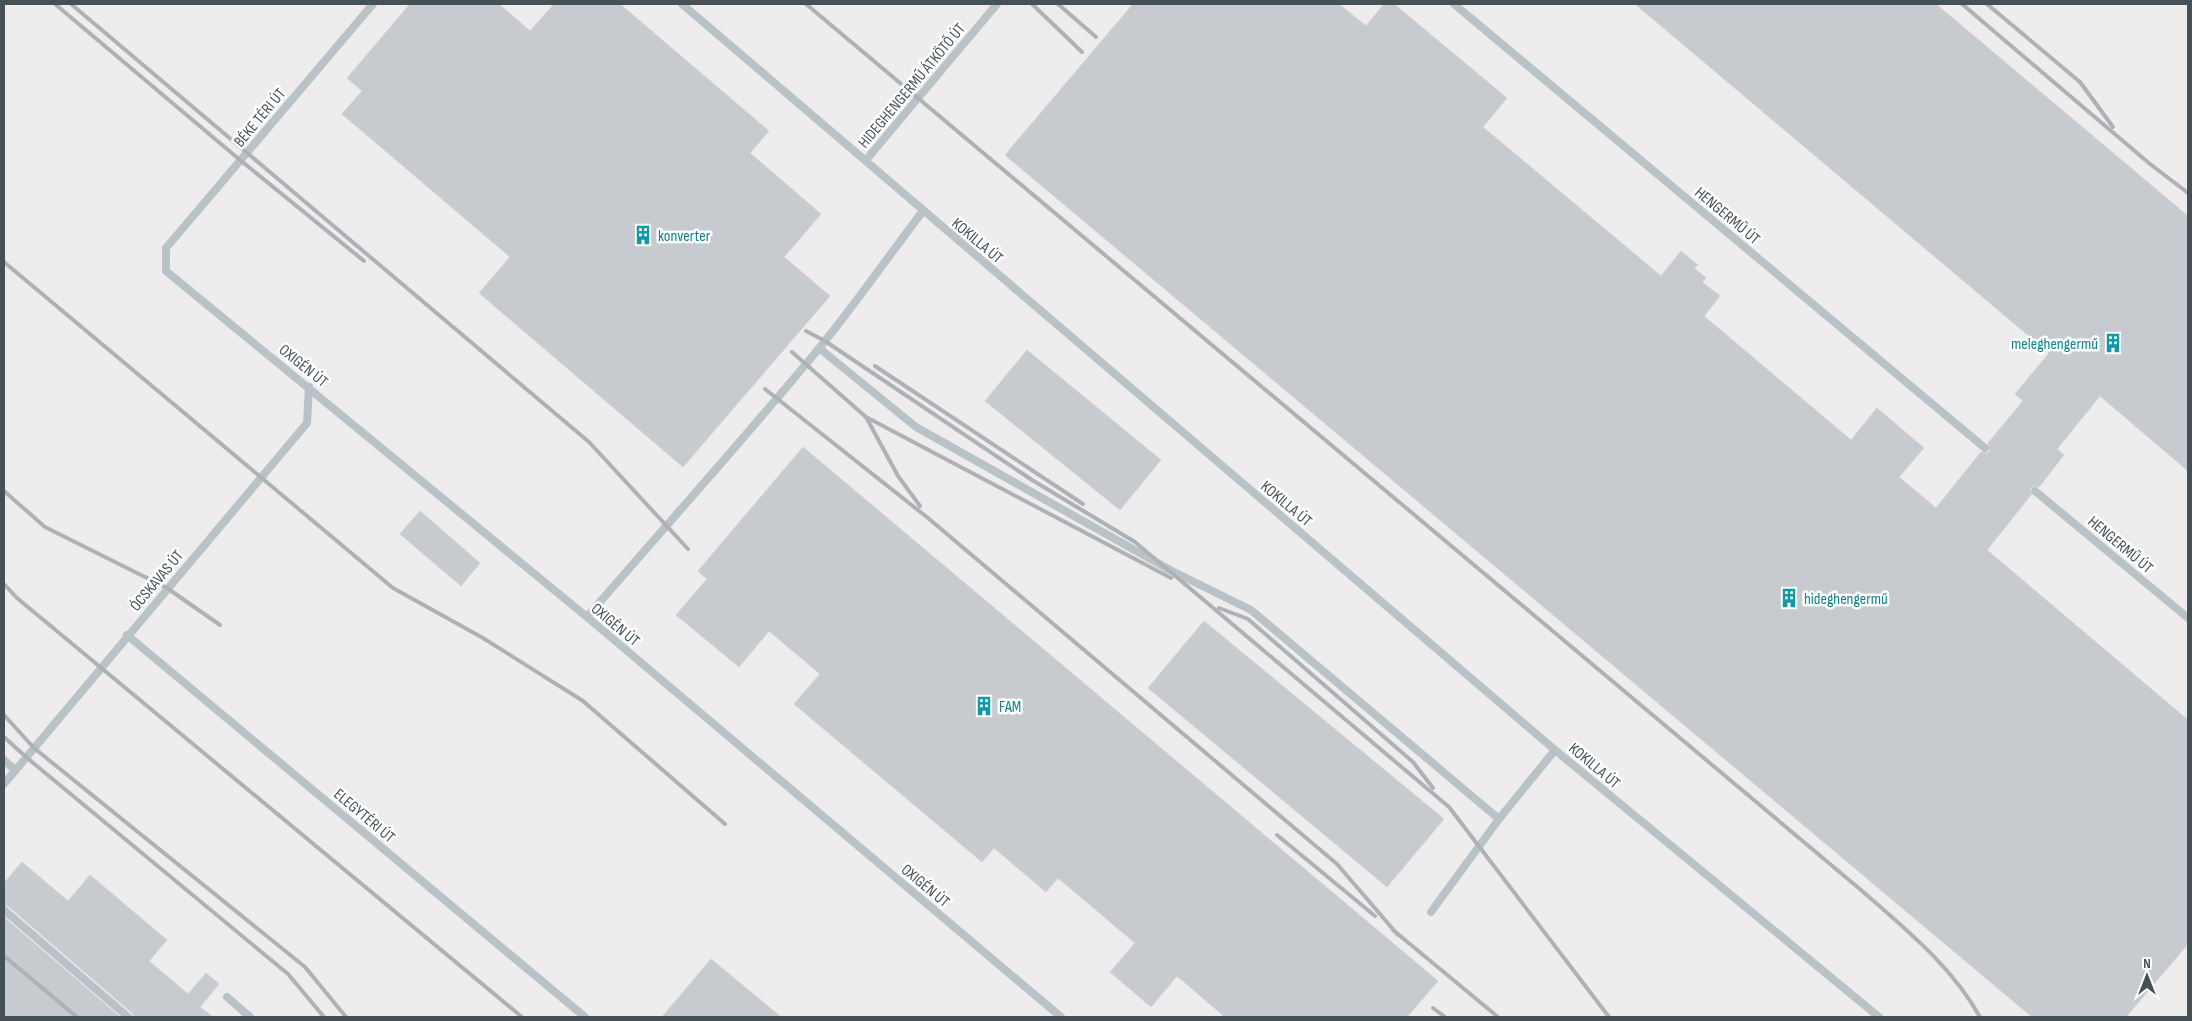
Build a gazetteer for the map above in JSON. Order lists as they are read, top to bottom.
{
  "streets": {
    "lane": [
      "HIDEGHENGERMŰ ÁTKÖTŐ ÚT",
      "BÉKE TÉRI ÚT",
      "HENGERMŰ ÚT",
      "KOKILLA ÚT",
      "OXIGÉN ÚT",
      "ÓCSKAVAS ÚT",
      "ELEGYTÉRI ÚT"
    ]
  },
  "crossings": [
    ["HIDEGHENGERMŰ ÁTKÖTŐ ÚT", "KOKILLA ÚT"],
    ["BÉKE TÉRI ÚT", "OXIGÉN ÚT"],
    ["OXIGÉN ÚT", "ÓCSKAVAS ÚT"],
    ["ÓCSKAVAS ÚT", "ELEGYTÉRI ÚT"]
  ],
  "places": {
    "building": [
      "konverter",
      "meleghengermű",
      "hideghengermű",
      "FAM"
    ]
  },
  "north": "top"
}
